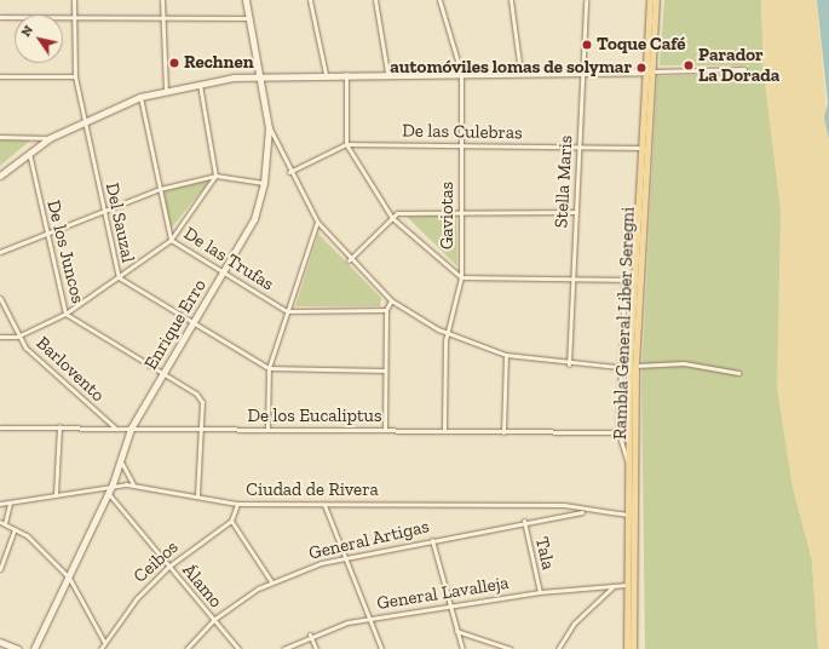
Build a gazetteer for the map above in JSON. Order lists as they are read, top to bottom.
{
  "streets": {
    "main road": ["Rambla General Liber Seregni"],
    "street": [
      "De las Culebras",
      "Stella Maris",
      "Gaviotas",
      "Del Sauzal",
      "De los Juncos",
      "De las Trufas",
      "Enrique Erro",
      "Barlovento",
      "De los Eucaliptus",
      "Ciudad de Rivera",
      "General Artigas",
      "Tala",
      "Ceibos",
      "Álamo",
      "General Lavalleja"
    ]
  },
  "crossings": [
    ["De las Culebras", "Stella Maris"],
    ["De las Culebras", "Gaviotas"],
    ["De las Culebras", "Rambla General Liber Seregni"],
    ["Gaviotas", "De los Eucaliptus"],
    ["Del Sauzal", "Enrique Erro"],
    ["De los Juncos", "Enrique Erro"],
    ["De los Juncos", "De los Eucaliptus"],
    ["De las Trufas", "Enrique Erro"],
    ["Rambla General Liber Seregni", "De los Eucaliptus"],
    ["Rambla General Liber Seregni", "Ciudad de Rivera"],
    ["Rambla General Liber Seregni", "General Lavalleja"],
    ["Enrique Erro", "De los Eucaliptus"],
    ["Enrique Erro", "Ciudad de Rivera"],
    ["Enrique Erro", "Álamo"],
    ["Barlovento", "De los Eucaliptus"],
    ["Ciudad de Rivera", "General Artigas"],
    ["General Artigas", "Tala"],
    ["General Artigas", "Álamo"],
    ["Tala", "General Lavalleja"],
    ["Ceibos", "Álamo"]
  ],
  "places": [
    "Toque Café",
    "Rechnen",
    "Parador La Dorada",
    "automóviles lomas de solymar"
  ],
  "north": "top left"
}
